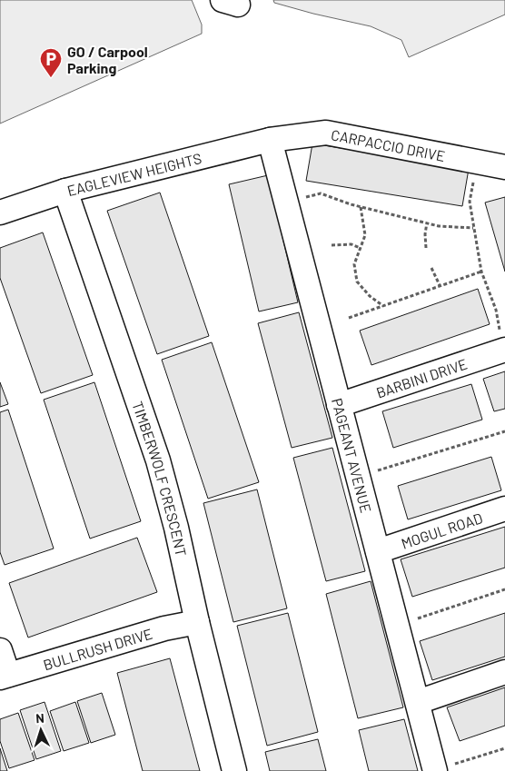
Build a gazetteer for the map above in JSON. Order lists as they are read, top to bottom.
{
  "streets": {
    "street": [
      "CARPACCIO DRIVE",
      "EAGLEVIEW HEIGHTS",
      "BARBINI DRIVE",
      "PAGEANT AVENUE",
      "TIMBERWOLF CRESCENT",
      "MOGUL ROAD",
      "BULLRUSH DRIVE"
    ]
  },
  "crossings": [
    ["CARPACCIO DRIVE", "EAGLEVIEW HEIGHTS"],
    ["CARPACCIO DRIVE", "PAGEANT AVENUE"],
    ["EAGLEVIEW HEIGHTS", "PAGEANT AVENUE"],
    ["EAGLEVIEW HEIGHTS", "TIMBERWOLF CRESCENT"],
    ["BARBINI DRIVE", "PAGEANT AVENUE"],
    ["PAGEANT AVENUE", "MOGUL ROAD"],
    ["TIMBERWOLF CRESCENT", "BULLRUSH DRIVE"]
  ],
  "places": {
    "parking": ["GO / Carpool Parking"]
  },
  "north": "top"
}
